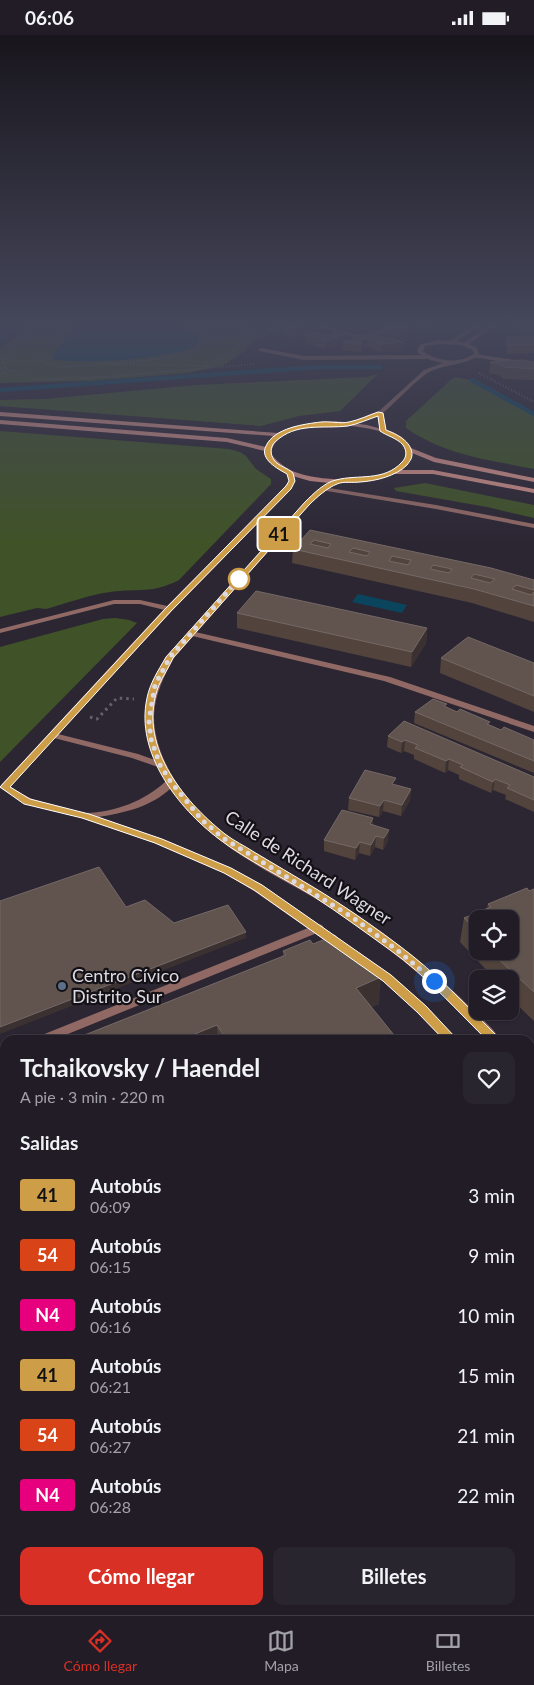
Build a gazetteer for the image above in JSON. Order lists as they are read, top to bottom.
{
  "streets": {
    "street": ["Calle de Richard Wagner"]
  },
  "places": ["Centro Cívico Distrito Sur"],
  "lines": ["bus line 41"],
  "page": {
    "status": "06:06",
    "on_map": "41",
    "heading": [
      ["Tchaikovsky / Haendel", "A pie · 3 min · 220 m"],
      "Salidas"
    ],
    "list": [
      {
        "mark": "41",
        "name": "Autobús",
        "note": "06:09",
        "value": "3 min"
      },
      {
        "mark": "54",
        "name": "Autobús",
        "note": "06:15",
        "value": "9 min"
      },
      {
        "mark": "N4",
        "name": "Autobús",
        "note": "06:16",
        "value": "10 min"
      },
      {
        "mark": "41",
        "name": "Autobús",
        "note": "06:21",
        "value": "15 min"
      },
      {
        "mark": "54",
        "name": "Autobús",
        "note": "06:27",
        "value": "21 min"
      },
      {
        "mark": "N4",
        "name": "Autobús",
        "note": "06:28",
        "value": "22 min"
      }
    ],
    "buttons": ["Cómo llegar", "Billetes"],
    "tabs": ["Cómo llegar", "Mapa", "Billetes"]
  }
}
